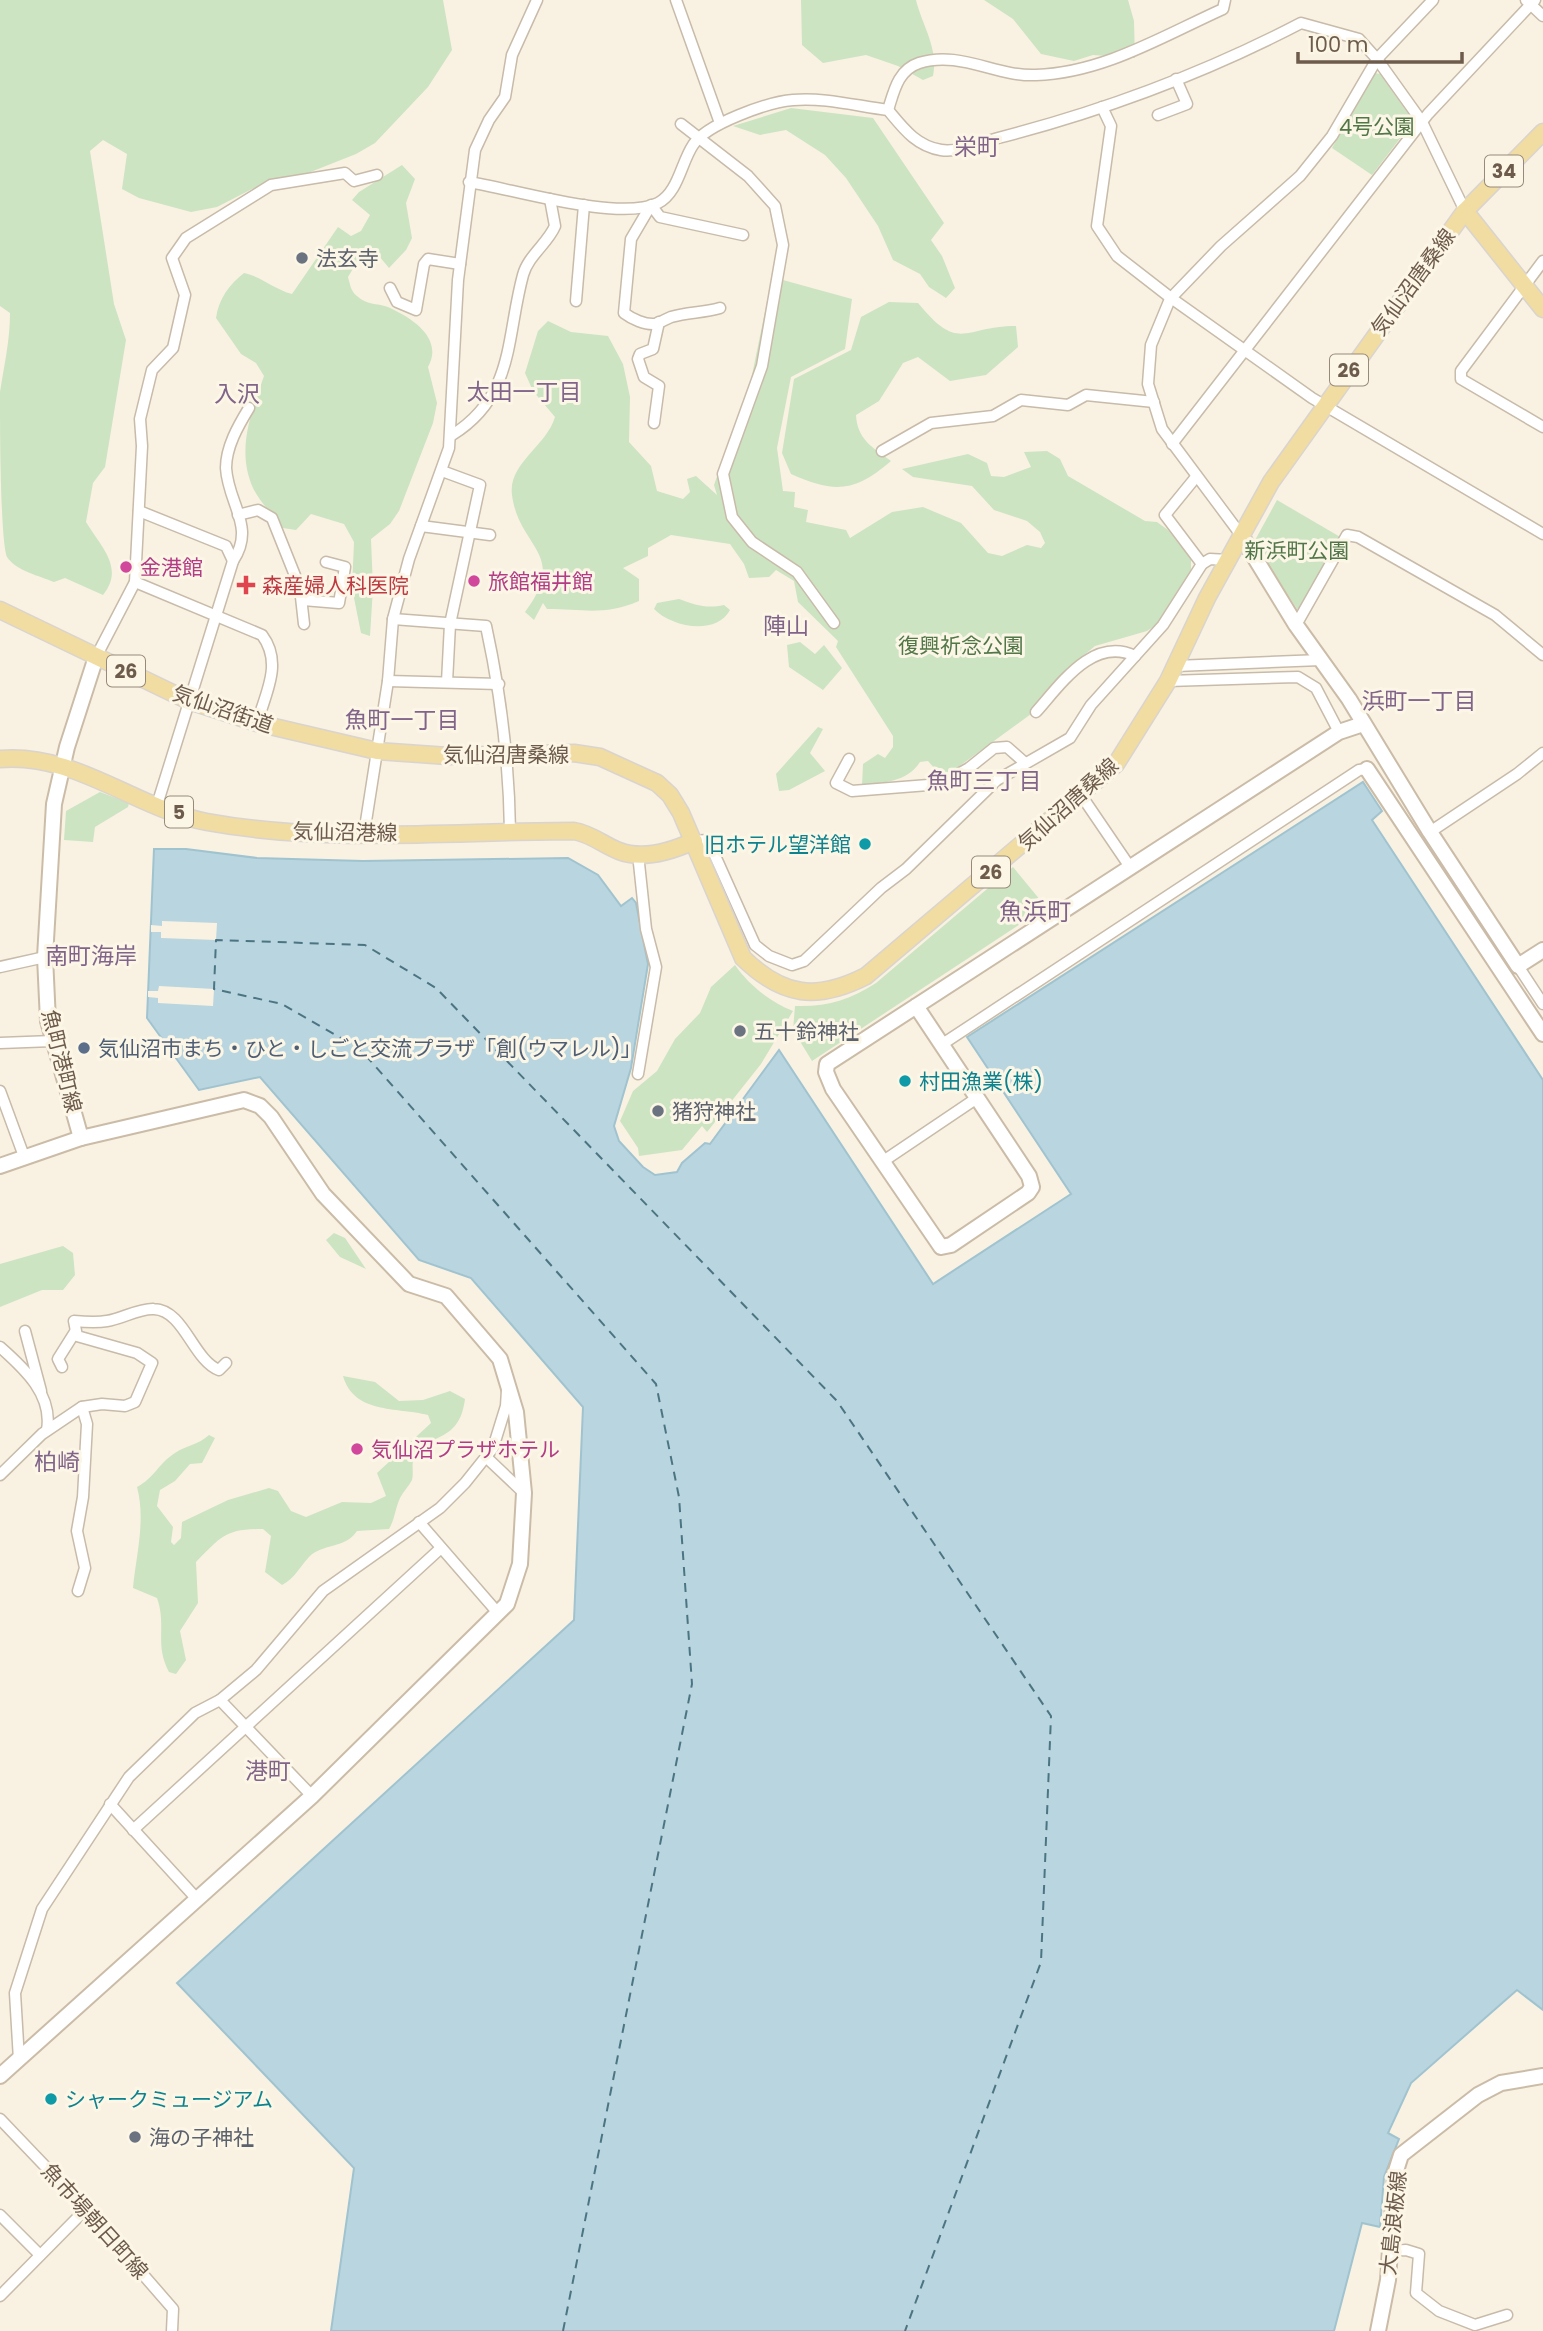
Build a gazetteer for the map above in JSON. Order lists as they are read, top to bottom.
{
  "streets": {
    "main road": [
      "34",
      "気仙沼唐桑線",
      "26",
      "気仙沼街道",
      "5",
      "気仙沼港線"
    ],
    "street": ["魚町港町線", "魚市場朝日町線", "大島浪板線"]
  },
  "crossings": [
    ["34", "気仙沼唐桑線"],
    ["気仙沼唐桑線", "気仙沼街道"],
    ["気仙沼唐桑線", "気仙沼港線"],
    ["気仙沼街道", "魚町港町線"],
    ["気仙沼港線", "魚町港町線"]
  ],
  "districts": [
    "栄町",
    "太田一丁目",
    "入沢",
    "陣山",
    "浜町一丁目",
    "魚町一丁目",
    "魚町三丁目",
    "魚浜町",
    "南町海岸",
    "柏崎",
    "港町"
  ],
  "parks": ["4号公園", "新浜町公園", "復興祈念公園"],
  "places": {
    "other": [
      "法玄寺",
      "金港館",
      "旅館福井館",
      "旧ホテル望洋館",
      "五十鈴神社",
      "気仙沼市まち・ひと・しごと交流プラザ「創(ウマレル)」",
      "村田漁業(株)",
      "猪狩神社",
      "気仙沼プラザホテル",
      "シャークミュージアム",
      "海の子神社"
    ],
    "health": ["森産婦人科医院"]
  },
  "scale_bar": "100 m"
}
